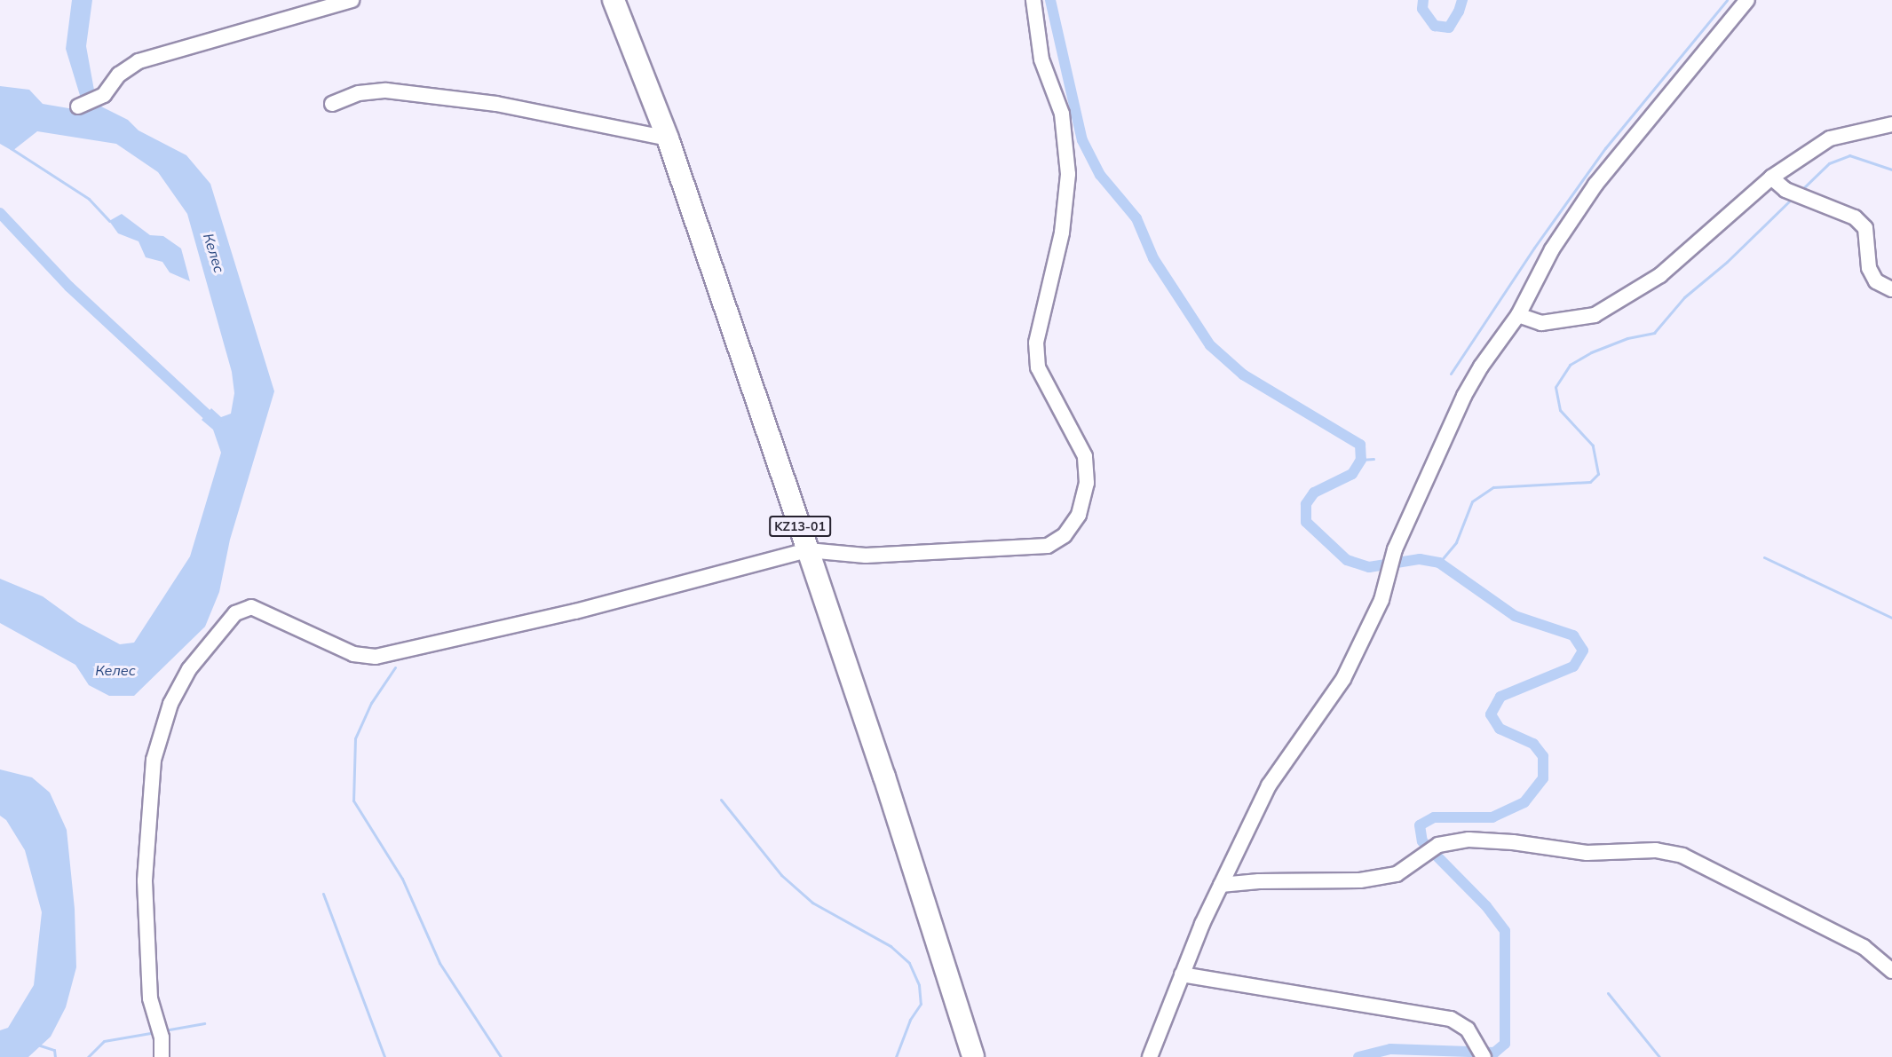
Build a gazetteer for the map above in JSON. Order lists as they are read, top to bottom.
{
  "streets": {
    "highway": ["KZ13-01"]
  },
  "water": ["Келес"]
}
